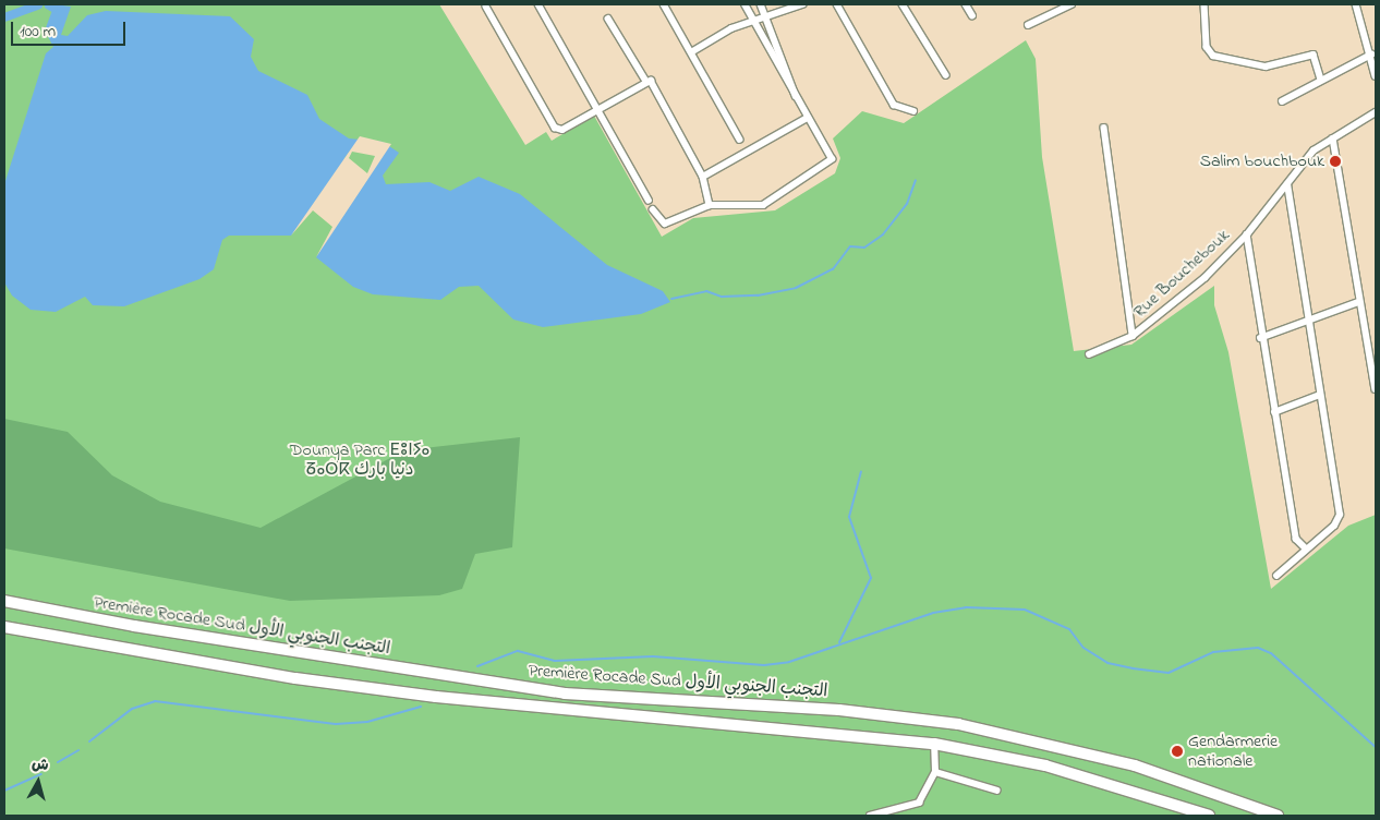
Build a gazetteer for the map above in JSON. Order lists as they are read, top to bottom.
{
  "streets": {
    "highway": ["Première Rocade Sud التجنب الجنوبي الأول"],
    "street": ["Rue Bouchebouk"]
  },
  "parks": ["Dounya Parc ⴹⵓⵏⵢⴰ ⵒⴰⵔⴽ دنيا بارك"],
  "places": ["Salim bouchbouk", "Gendarmerie nationale"],
  "scale_bar": "100 m",
  "north": "top"
}
